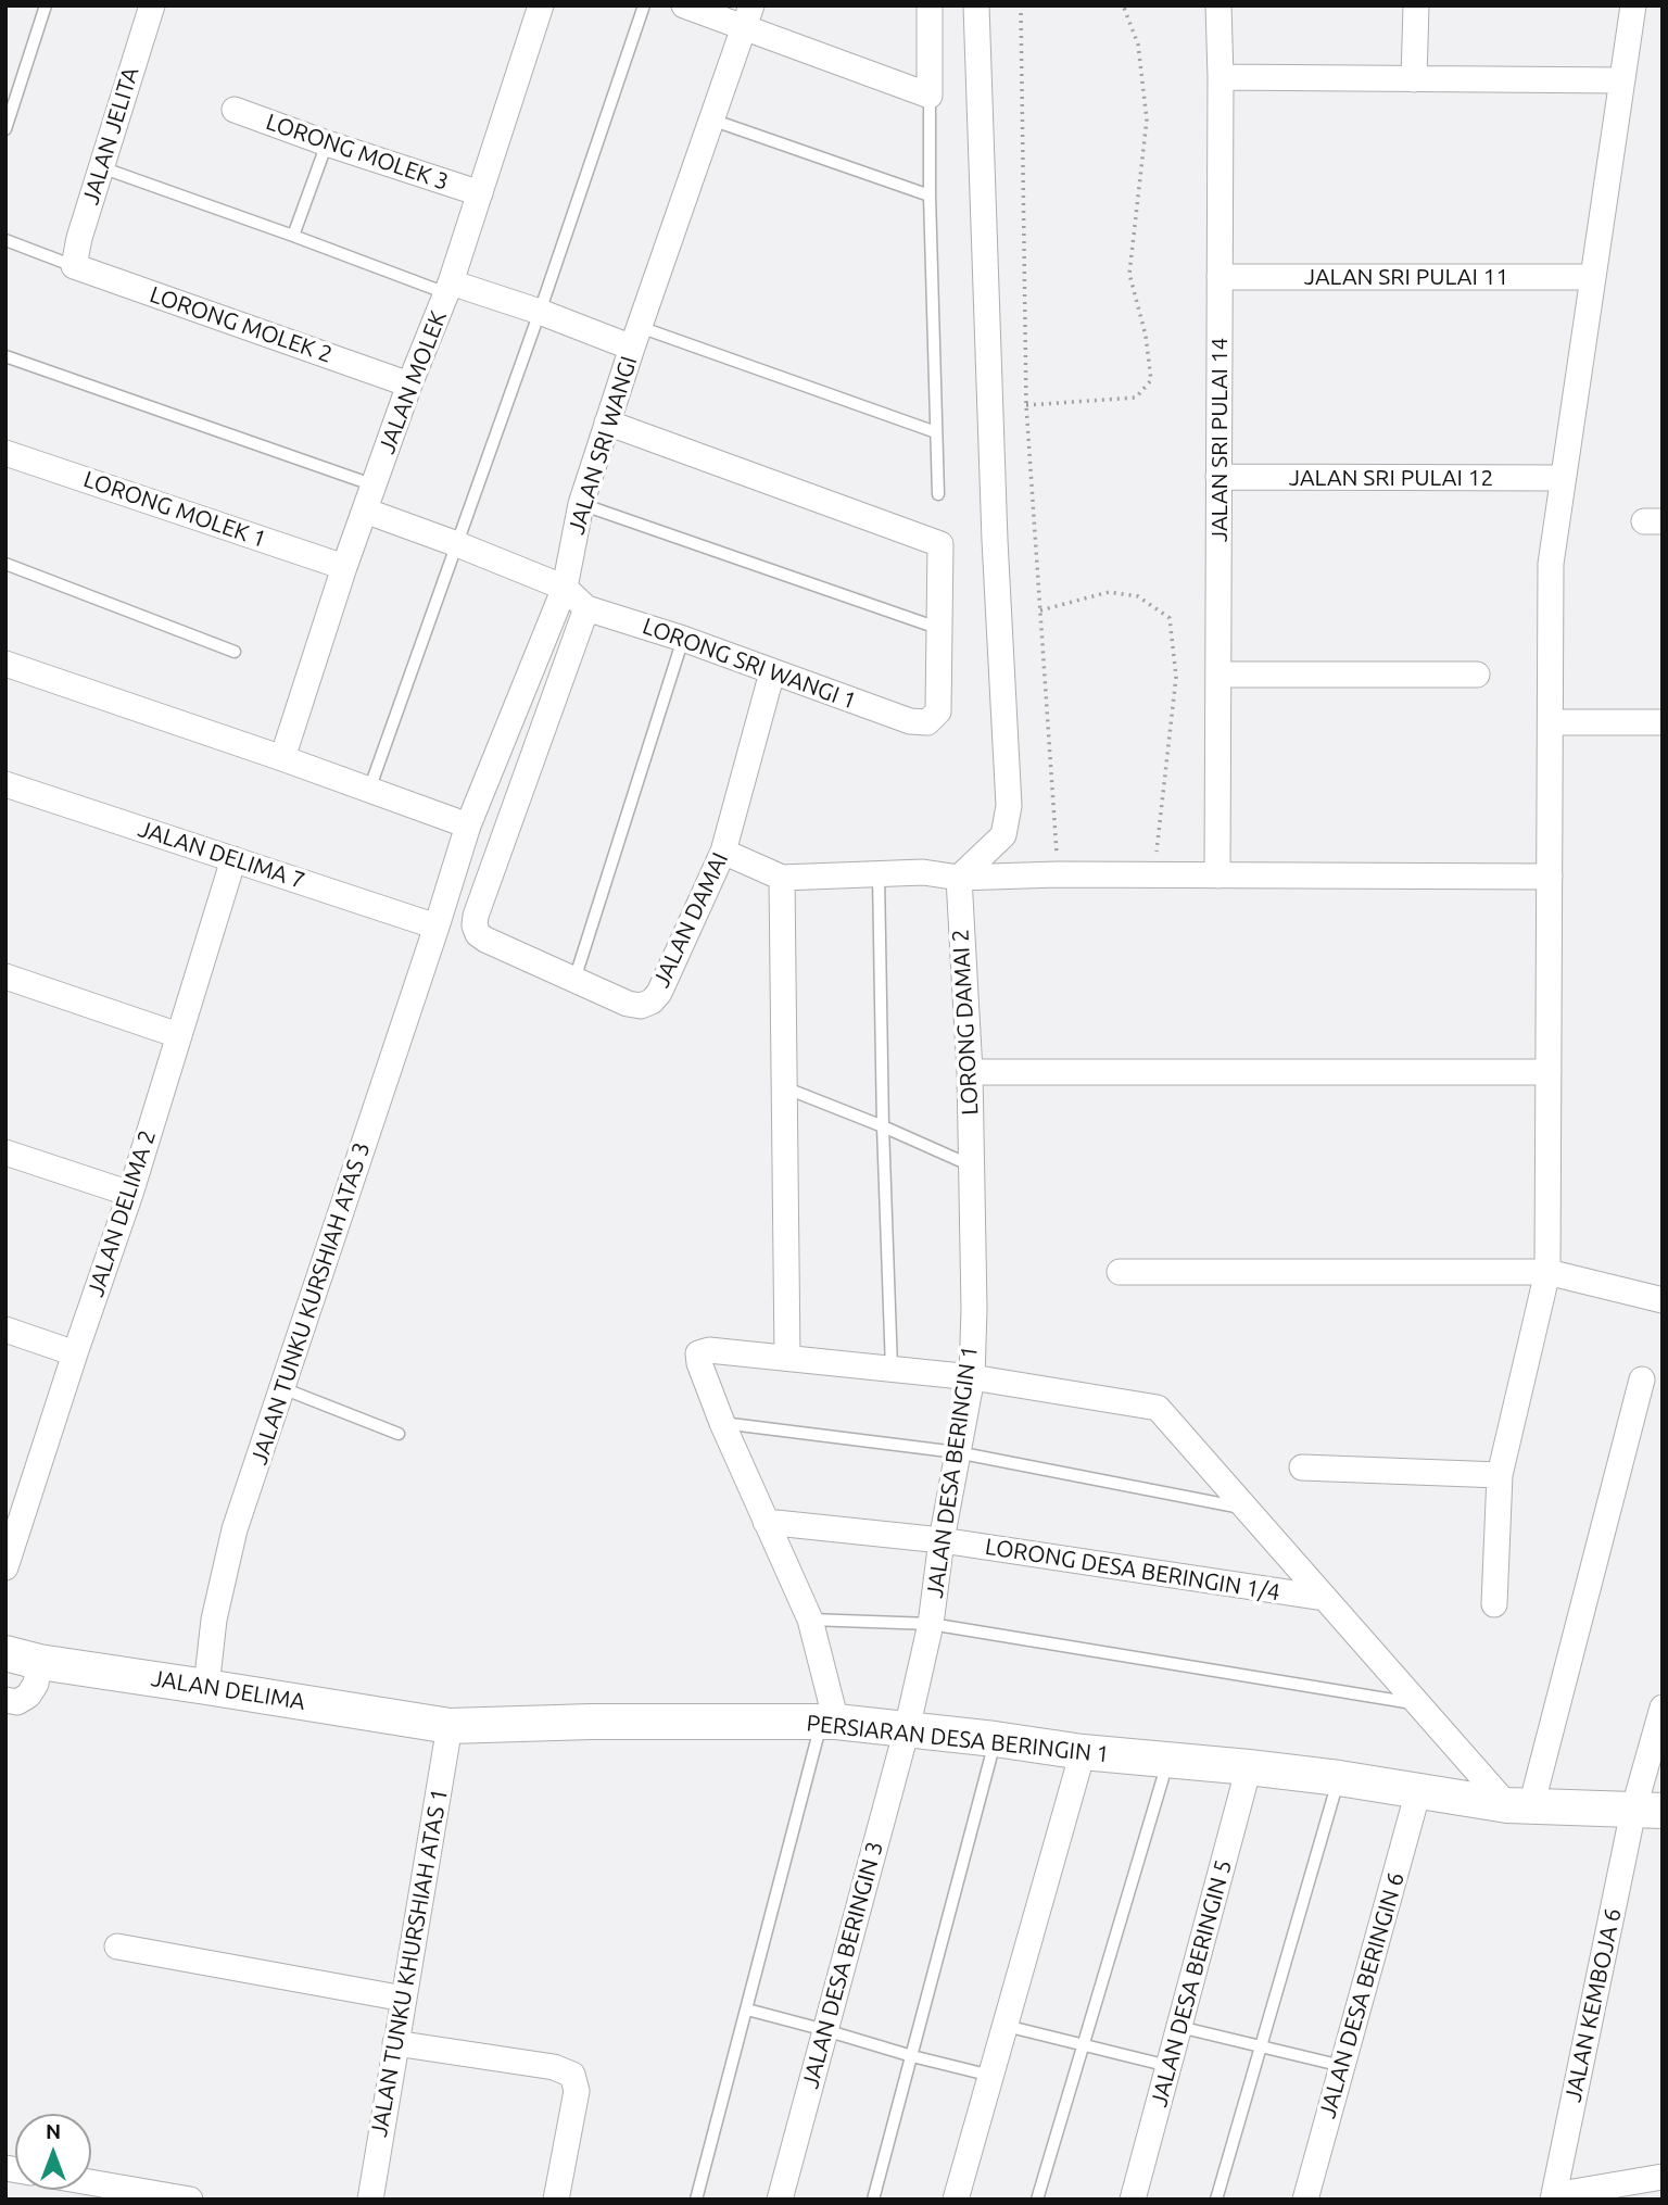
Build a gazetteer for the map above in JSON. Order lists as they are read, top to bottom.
{
  "streets": {
    "main road": ["JALAN DELIMA", "PERSIARAN DESA BERINGIN 1"],
    "street": [
      "JALAN JELITA",
      "LORONG MOLEK 3",
      "JALAN SRI PULAI 11",
      "LORONG MOLEK 2",
      "JALAN MOLEK",
      "JALAN SRI PULAI 14",
      "JALAN SRI WANGI",
      "JALAN SRI PULAI 12",
      "LORONG MOLEK 1",
      "LORONG SRI WANGI 1",
      "JALAN DELIMA 7",
      "JALAN DAMAI",
      "LORONG DAMAI 2",
      "JALAN DELIMA 2",
      "JALAN TUNKU KURSHIAH ATAS 3",
      "JALAN DESA BERINGIN 1",
      "LORONG DESA BERINGIN 1/4",
      "JALAN TUNKU KHURSHIAH ATAS 1",
      "JALAN DESA BERINGIN 3",
      "JALAN DESA BERINGIN 5",
      "JALAN DESA BERINGIN 6",
      "JALAN KEMBOJA 6"
    ]
  },
  "crossings": [
    ["JALAN JELITA", "LORONG MOLEK 2"],
    ["LORONG MOLEK 3", "JALAN MOLEK"],
    ["JALAN SRI PULAI 11", "JALAN SRI PULAI 14"],
    ["LORONG MOLEK 2", "JALAN MOLEK"],
    ["JALAN MOLEK", "LORONG MOLEK 1"],
    ["JALAN SRI PULAI 14", "JALAN SRI PULAI 12"],
    ["JALAN SRI WANGI", "LORONG SRI WANGI 1"],
    ["JALAN SRI WANGI", "JALAN DELIMA 7"],
    ["JALAN SRI WANGI", "JALAN TUNKU KURSHIAH ATAS 3"],
    ["LORONG SRI WANGI 1", "JALAN DAMAI"],
    ["JALAN DELIMA 7", "JALAN DELIMA 2"],
    ["JALAN DELIMA 7", "JALAN TUNKU KURSHIAH ATAS 3"],
    ["LORONG DAMAI 2", "JALAN DESA BERINGIN 1"],
    ["JALAN TUNKU KURSHIAH ATAS 3", "JALAN DELIMA"],
    ["JALAN DESA BERINGIN 1", "LORONG DESA BERINGIN 1/4"],
    ["JALAN DESA BERINGIN 1", "PERSIARAN DESA BERINGIN 1"],
    ["JALAN DESA BERINGIN 1", "JALAN DESA BERINGIN 3"],
    ["JALAN DELIMA", "PERSIARAN DESA BERINGIN 1"],
    ["JALAN DELIMA", "JALAN TUNKU KHURSHIAH ATAS 1"],
    ["PERSIARAN DESA BERINGIN 1", "JALAN TUNKU KHURSHIAH ATAS 1"],
    ["PERSIARAN DESA BERINGIN 1", "JALAN DESA BERINGIN 3"],
    ["PERSIARAN DESA BERINGIN 1", "JALAN DESA BERINGIN 5"],
    ["PERSIARAN DESA BERINGIN 1", "JALAN DESA BERINGIN 6"],
    ["PERSIARAN DESA BERINGIN 1", "JALAN KEMBOJA 6"]
  ],
  "north": "top"
}
